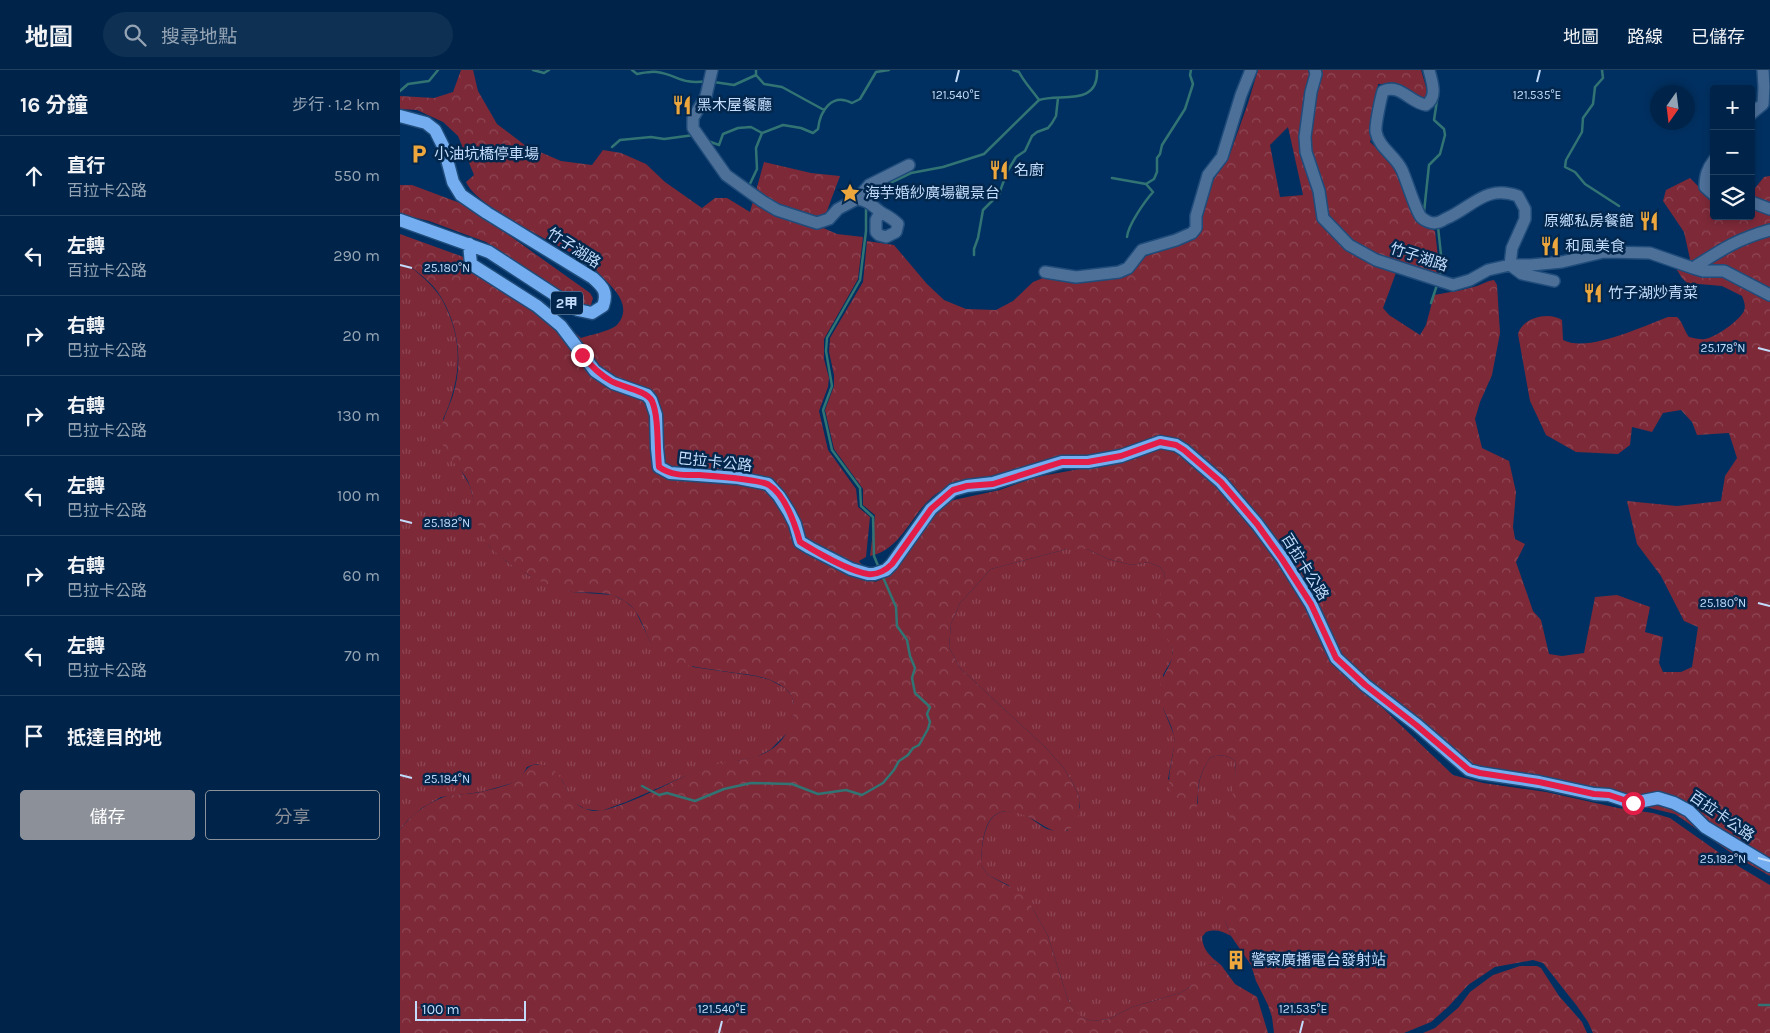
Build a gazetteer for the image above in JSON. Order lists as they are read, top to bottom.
{
  "streets": {
    "main road": [
      "竹子湖路",
      "2甲",
      "巴拉卡公路",
      "百拉卡公路"
    ]
  },
  "crossings": [
    ["竹子湖路", "巴拉卡公路"],
    ["巴拉卡公路", "百拉卡公路"]
  ],
  "places": {
    "restaurant": [
      "黑木屋餐廳",
      "名廚",
      "原鄉私房餐館",
      "和風美食",
      "竹子湖炒青菜"
    ],
    "parking": ["小油坑橋停車場"],
    "place": ["海芋婚紗廣場觀景台"],
    "building": ["警察廣播電台發射站"]
  },
  "scale_bar": "100 m",
  "north": "bottom",
  "page": {
    "header": "地圖",
    "search": "搜尋地點",
    "nav": ["地圖", "路線", "已儲存"],
    "heading": ["16 分鐘", "步行 · 1.2 km"],
    "map_buttons": ["+", "−"],
    "list": [
      ["直行", "百拉卡公路", "550 m"],
      ["左轉", "百拉卡公路", "290 m"],
      ["右轉", "巴拉卡公路", "20 m"],
      ["右轉", "巴拉卡公路", "130 m"],
      ["左轉", "巴拉卡公路", "100 m"],
      ["右轉", "巴拉卡公路", "60 m"],
      ["左轉", "巴拉卡公路", "70 m"],
      "抵達目的地"
    ],
    "buttons": ["儲存", "分享"],
    "scale": "100 m"
  },
  "coordinates": [
    "121.540°E",
    "121.535°E",
    "25.180°N",
    "25.178°N",
    "25.182°N",
    "25.184°N"
  ]
}
